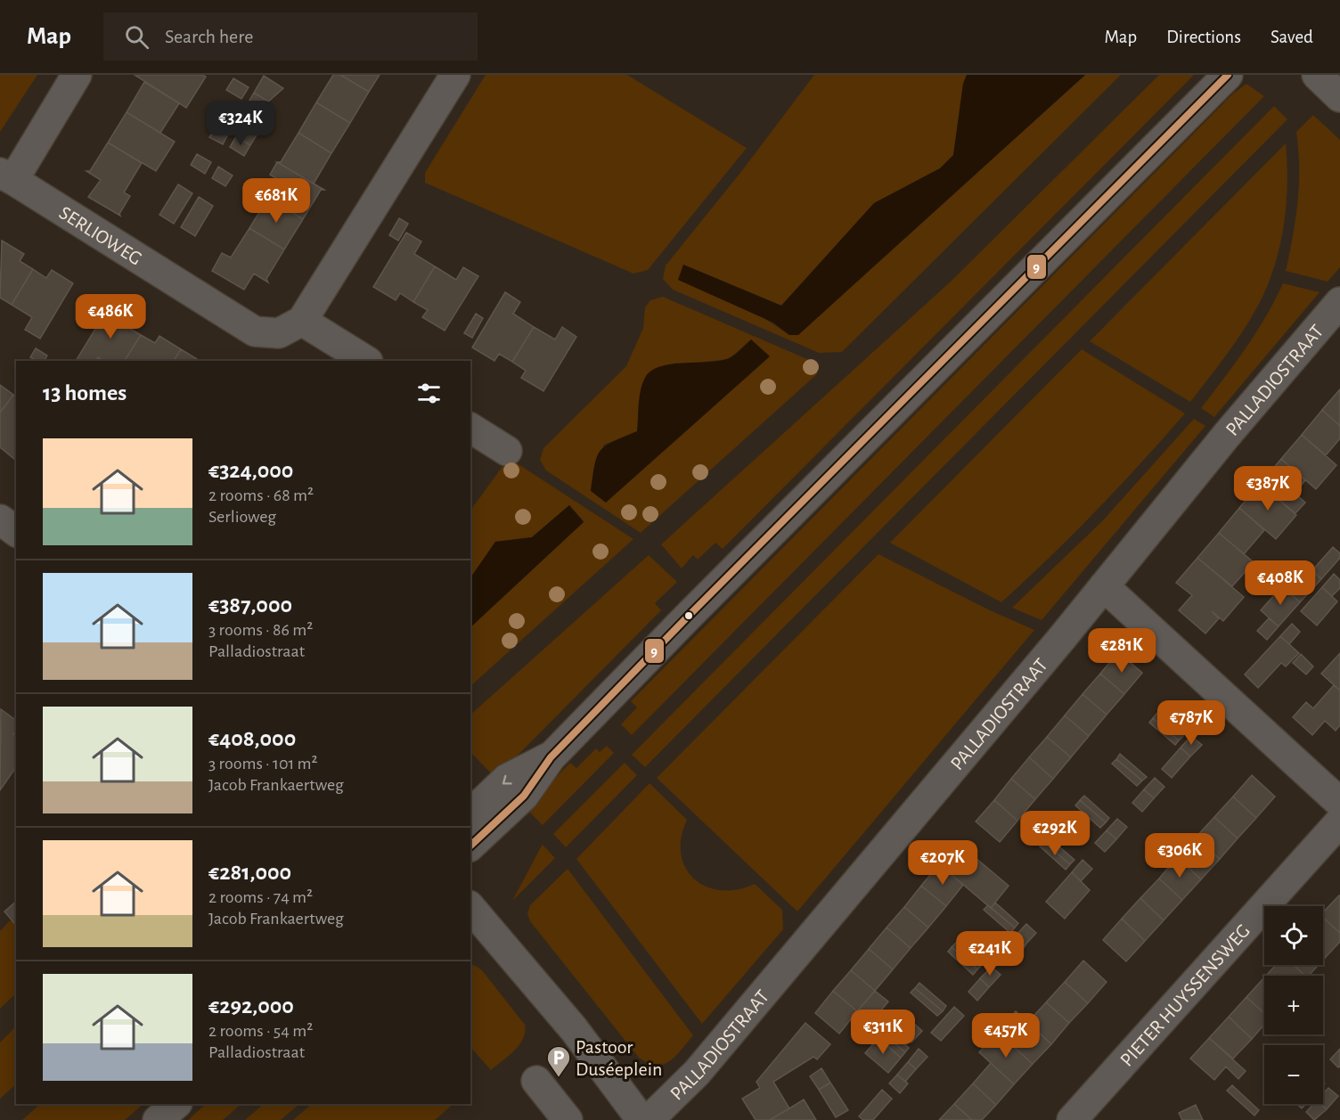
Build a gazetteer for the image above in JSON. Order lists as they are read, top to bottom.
{
  "streets": {
    "street": ["SERLIOWEG", "PALLADIOSTRAAT", "PIETER HUYSSENSWEG"]
  },
  "places": {
    "parking": ["Pastoor Duséeplein"]
  },
  "lines": ["transit line 9"],
  "page": {
    "header": "Map",
    "search": "Search here",
    "nav": ["Map", "Directions", "Saved"],
    "price": [
      "€324K",
      "€681K",
      "€486K",
      "€387K",
      "€408K",
      "€281K",
      "€787K",
      "€292K",
      "€306K",
      "€207K",
      "€241K",
      "€311K",
      "€457K"
    ],
    "heading": "13 homes",
    "list": [
      {
        "name": "€324,000",
        "note": "2 rooms · 68 m² · Serlioweg"
      },
      {
        "name": "€387,000",
        "note": "3 rooms · 86 m² · Palladiostraat"
      },
      {
        "name": "€408,000",
        "note": "3 rooms · 101 m² · Jacob Frankaertweg"
      },
      {
        "name": "€281,000",
        "note": "2 rooms · 74 m² · Jacob Frankaertweg"
      },
      {
        "name": "€292,000",
        "note": "2 rooms · 54 m² · Palladiostraat"
      }
    ],
    "map_buttons": ["+", "−"]
  }
}
